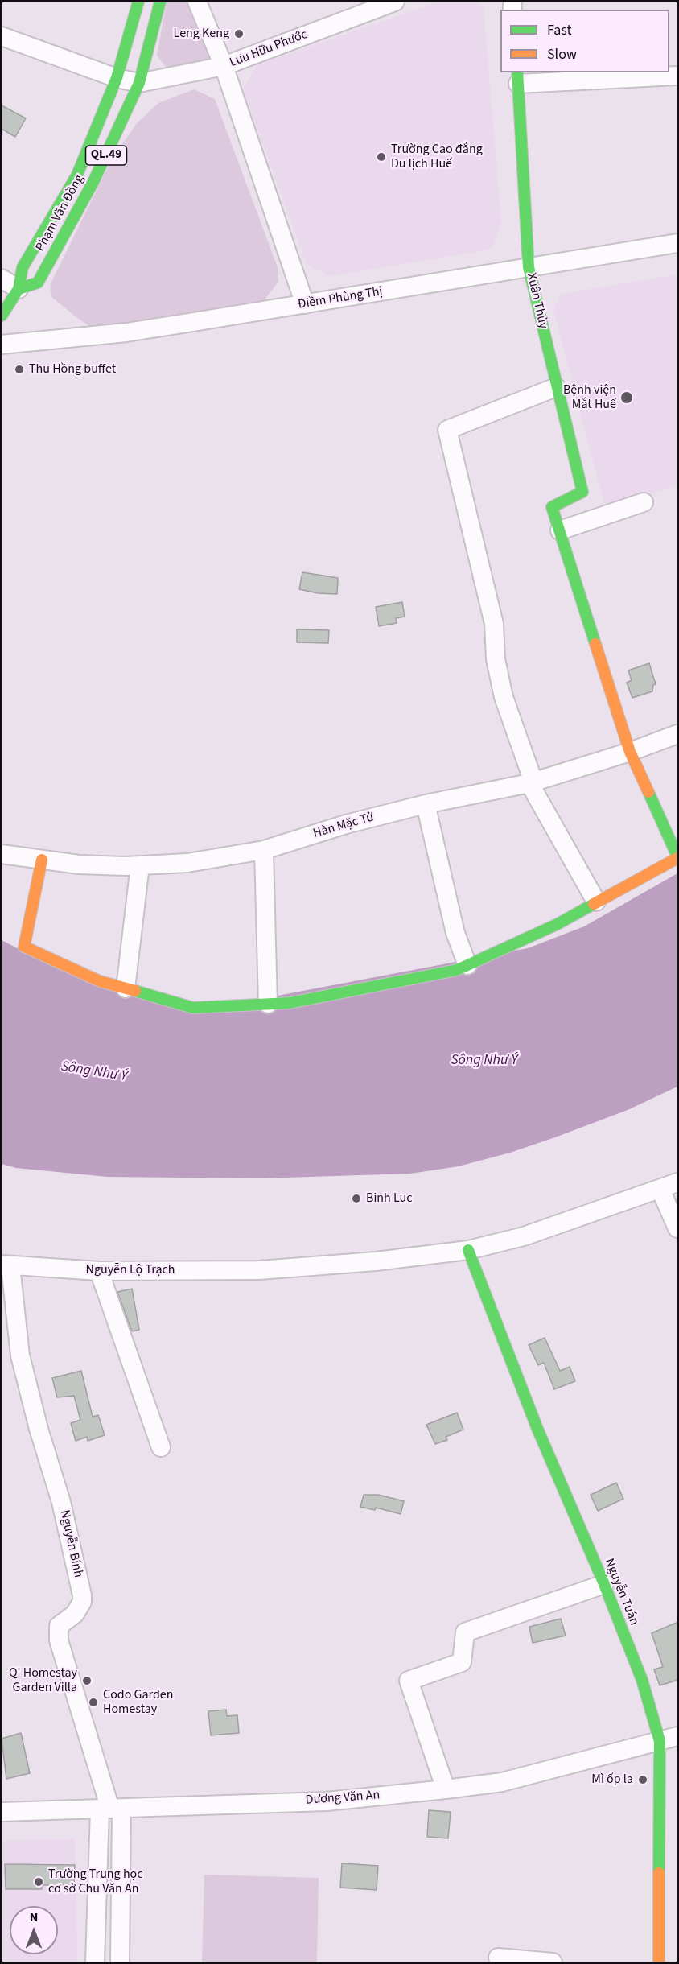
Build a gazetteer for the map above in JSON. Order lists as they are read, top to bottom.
{
  "streets": {
    "street": [
      "Lưu Hữu Phước",
      "QL.49",
      "Phạm Văn Đồng",
      "Điềm Phùng Thị",
      "Xuân Thủy",
      "Hàn Mặc Tử",
      "Nguyễn Lộ Trạch",
      "Nguyễn Bính",
      "Nguyễn Tuân",
      "Dương Văn An"
    ]
  },
  "crossings": [
    ["Lưu Hữu Phước", "Phạm Văn Đồng"],
    ["Điềm Phùng Thị", "Xuân Thủy"],
    ["Nguyễn Lộ Trạch", "Nguyễn Bính"],
    ["Nguyễn Lộ Trạch", "Nguyễn Tuân"],
    ["Nguyễn Bính", "Dương Văn An"],
    ["Nguyễn Tuân", "Dương Văn An"]
  ],
  "water": ["Sông Như Ý"],
  "places": [
    "Leng Keng",
    "Trường Cao đẳng Du lịch Huế",
    "Thu Hồng buffet",
    "Bệnh viện Mắt Huế",
    "Binh Luc",
    "Q' Homestay Garden Villa",
    "Codo Garden Homestay",
    "Mì ốp la",
    "Trường Trung học cơ sở Chu Văn An"
  ],
  "legend": ["Fast", "Slow"],
  "north": "top"
}
